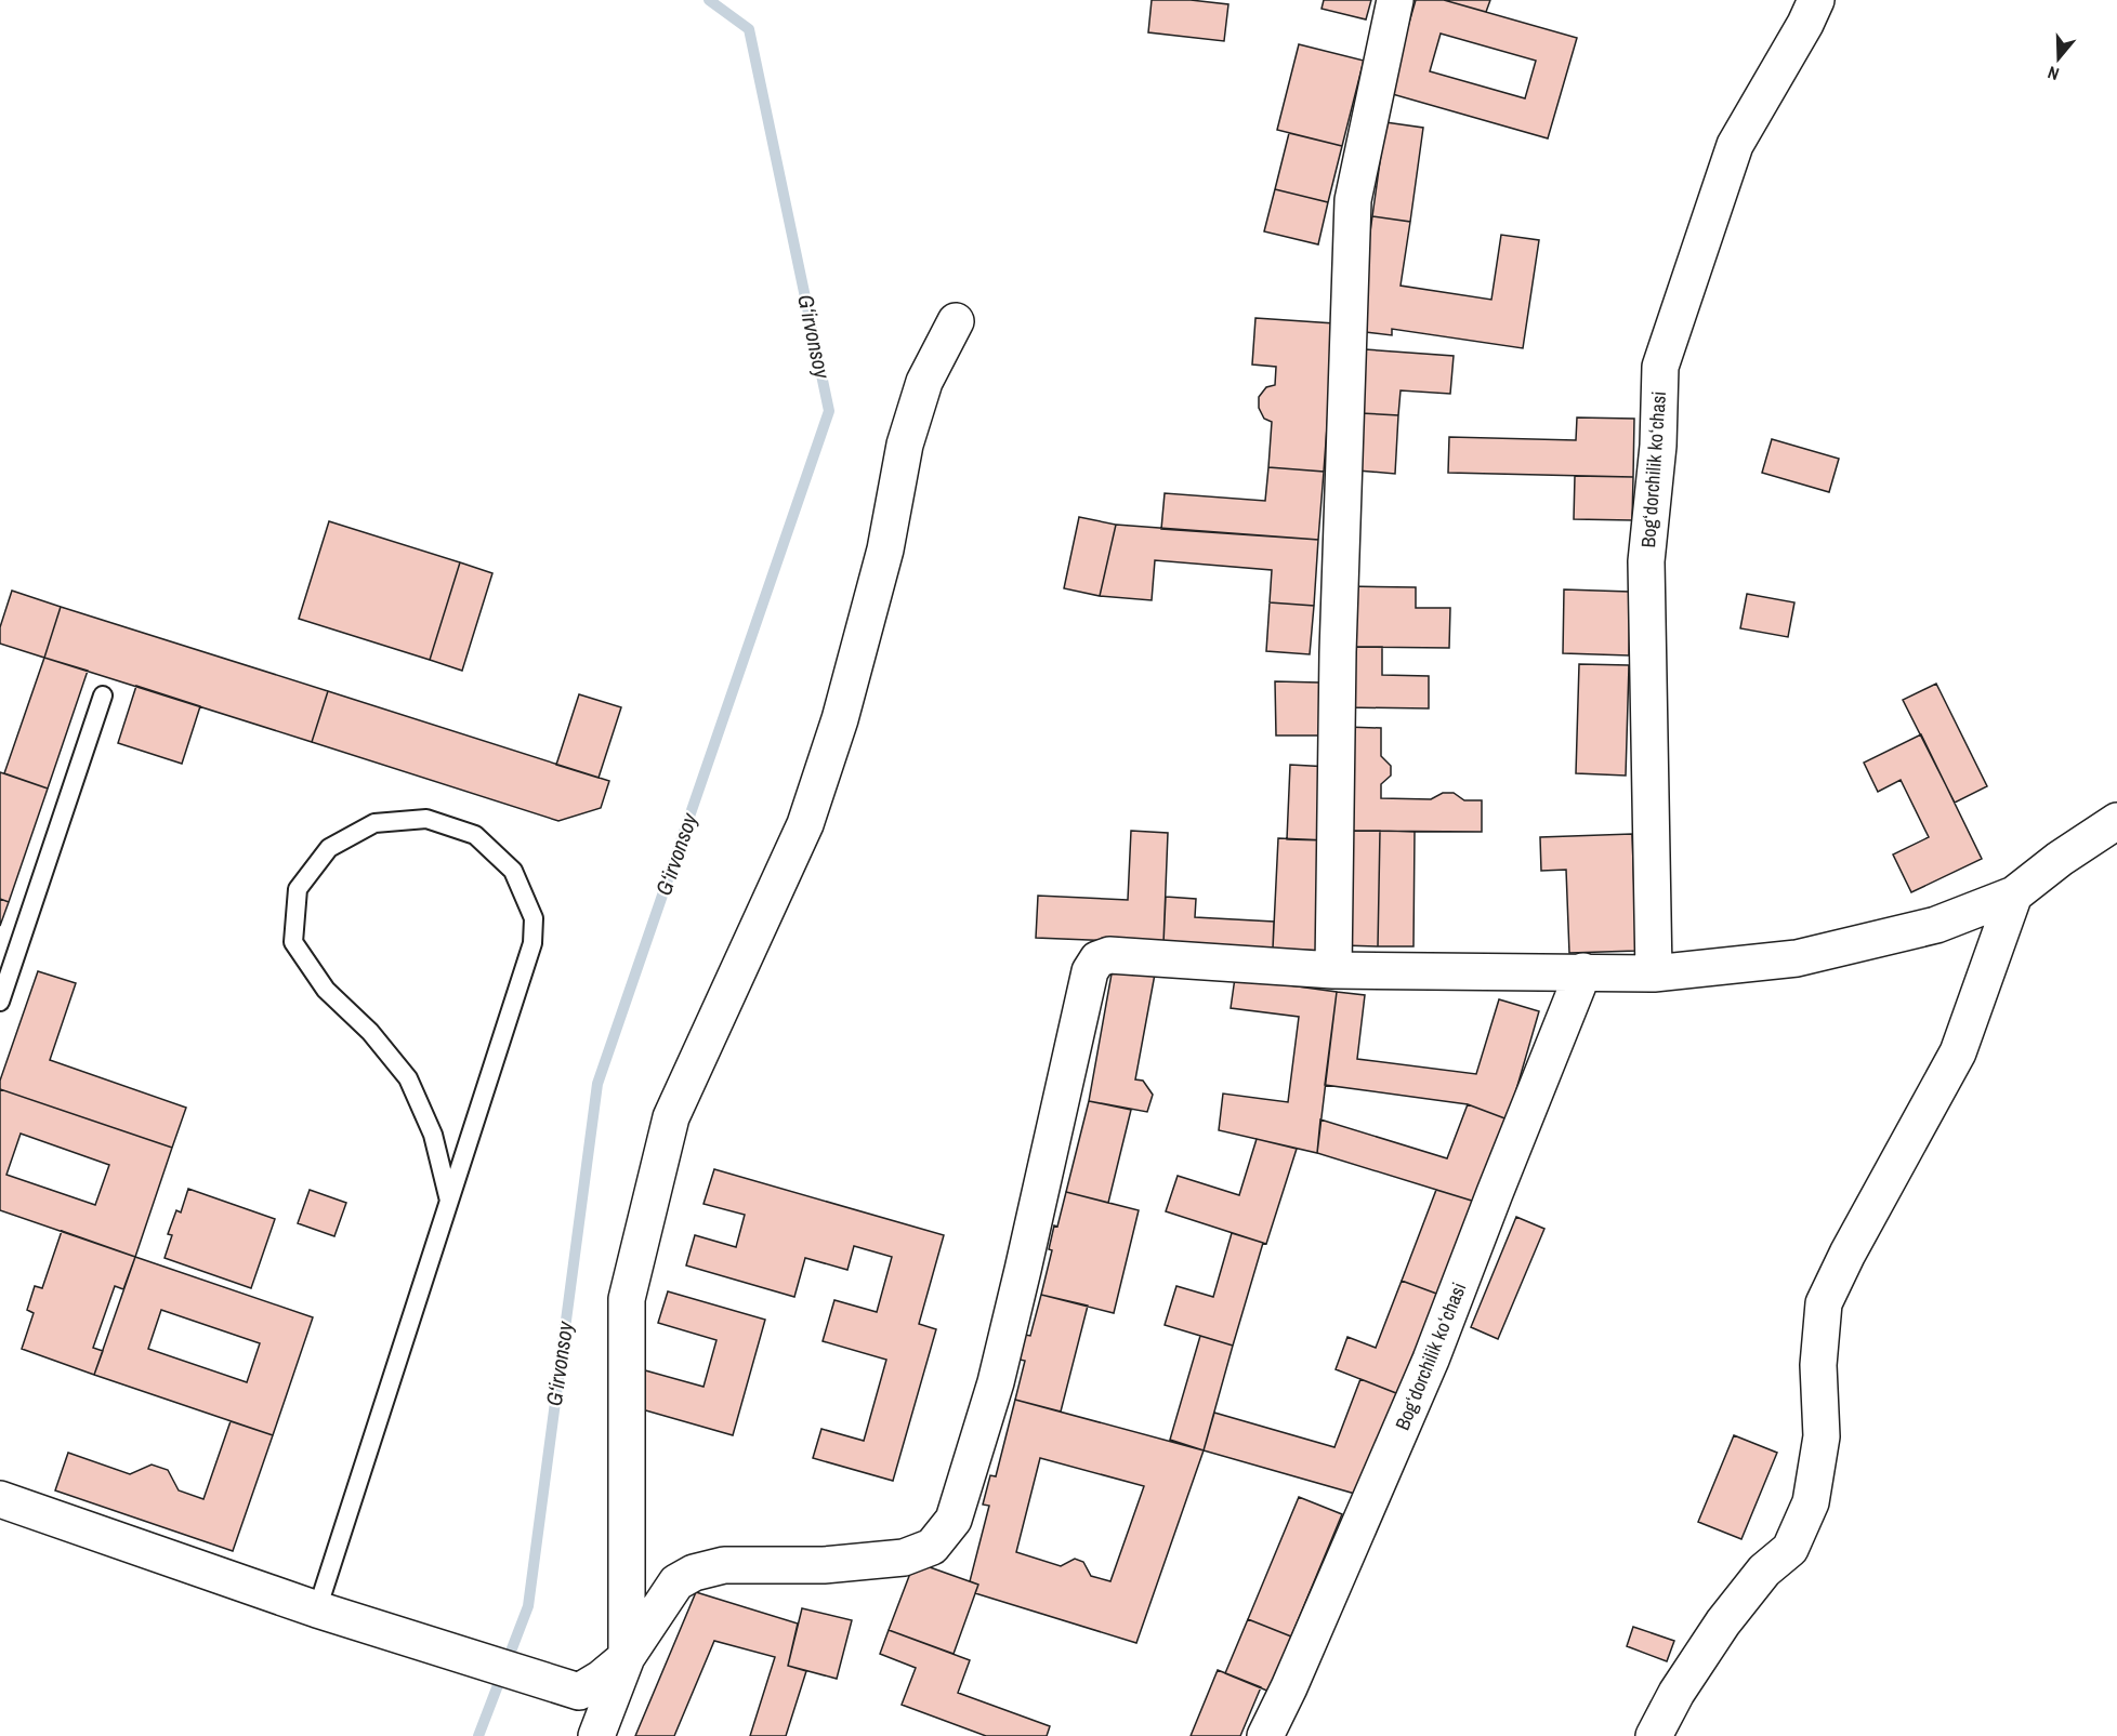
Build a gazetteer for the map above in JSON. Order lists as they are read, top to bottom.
{
  "streets": {
    "street": ["Bogʻdorchilik koʻchasi"]
  },
  "water": ["G‘irvonsoy"],
  "north": "bottom"
}
